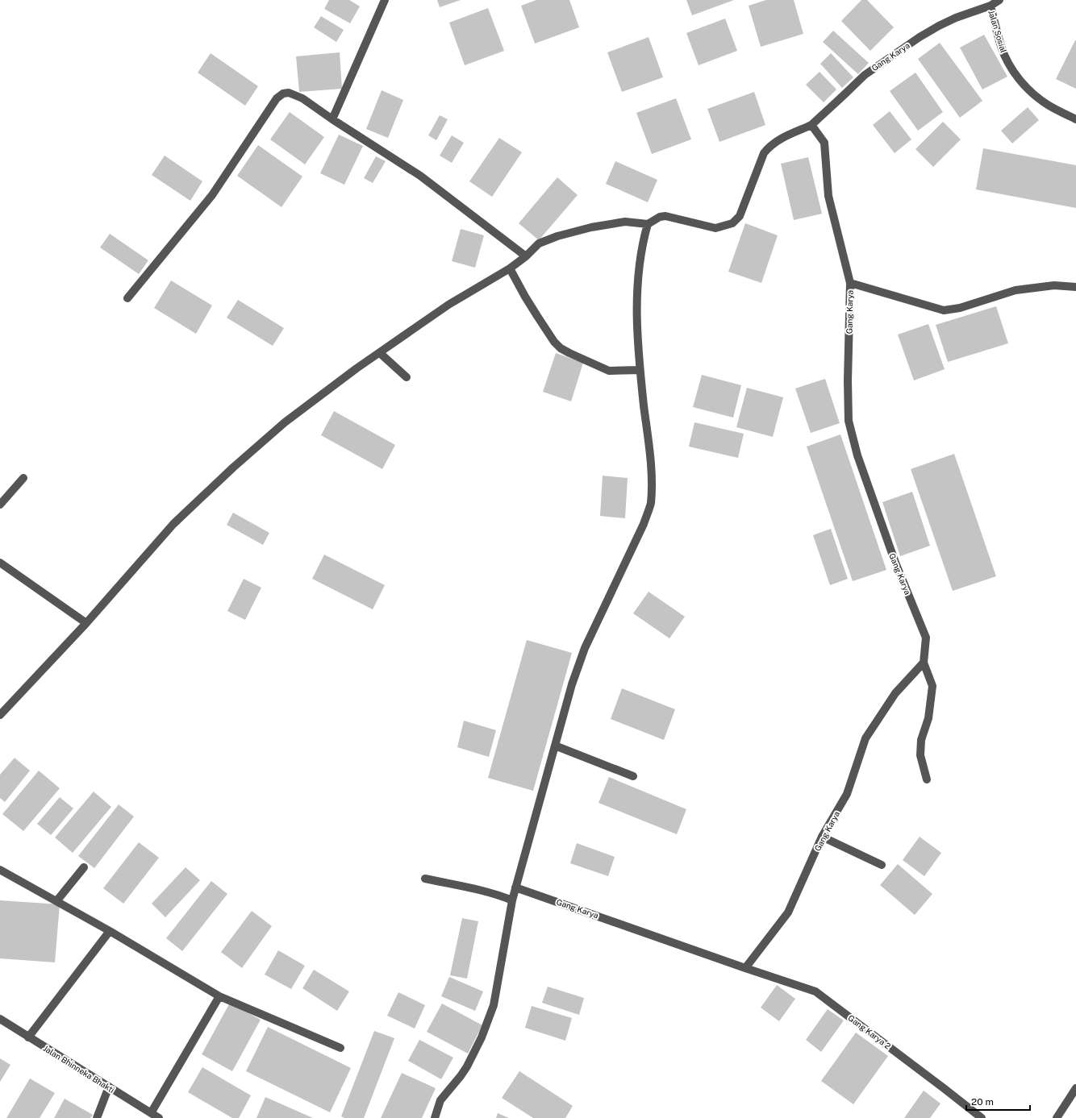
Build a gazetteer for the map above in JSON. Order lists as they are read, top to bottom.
{
  "streets": {
    "street": [
      "Jalan Sosial",
      "Gang Karya",
      "Gang Karya 2",
      "Jalan Bhinneka Bhakti"
    ]
  },
  "crossings": [
    ["Jalan Sosial", "Gang Karya"],
    ["Gang Karya", "Gang Karya 2"]
  ],
  "scale_bar": "20 m"
}
